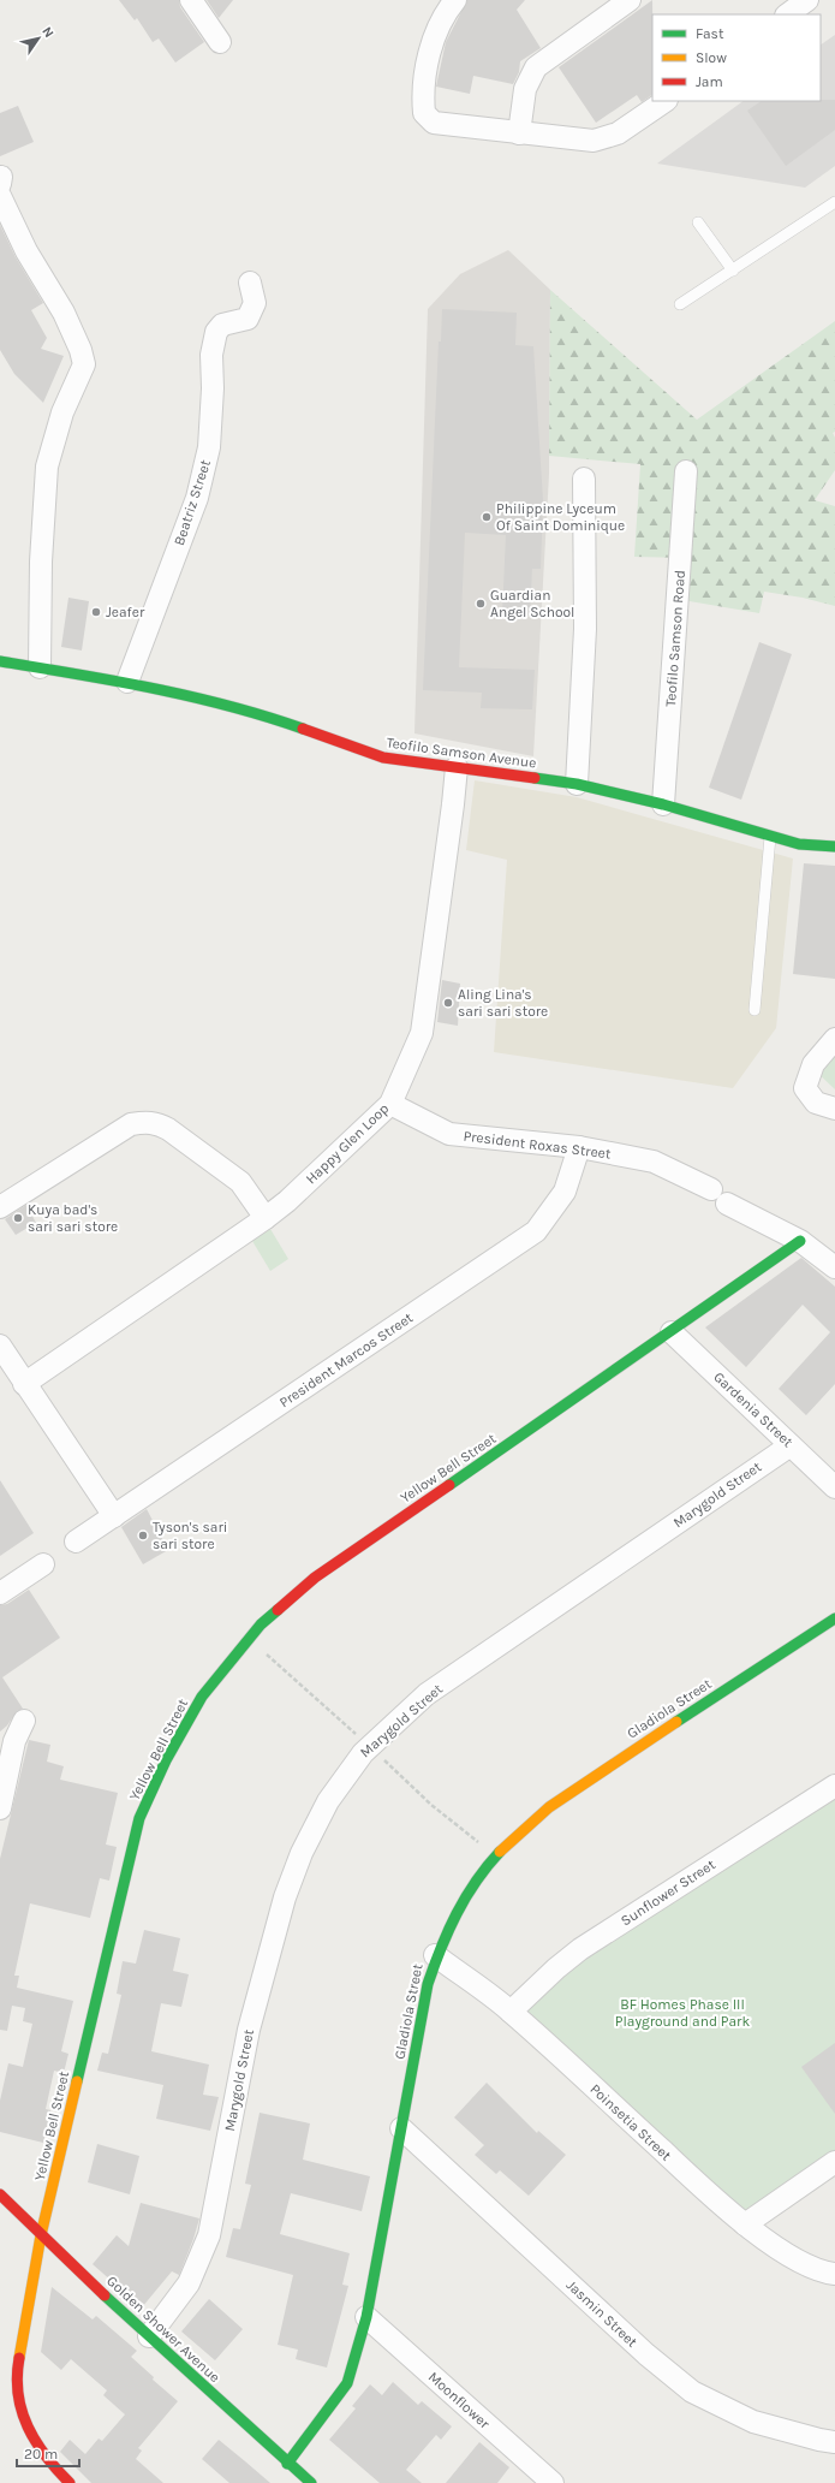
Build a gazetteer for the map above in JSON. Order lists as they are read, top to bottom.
{
  "streets": {
    "street": [
      "Beatriz Street",
      "Teofilo Samson Road",
      "Teofilo Samson Avenue",
      "Happy Glen Loop",
      "President Roxas Street",
      "President Marcos Street",
      "Gardenia Street",
      "Yellow Bell Street",
      "Marygold Street",
      "Gladiola Street",
      "Sunflower Street",
      "Poinsetia Street",
      "Jasmin Street",
      "Golden Shower Avenue",
      "Moonflower"
    ]
  },
  "crossings": [
    ["Beatriz Street", "Teofilo Samson Avenue"],
    ["Teofilo Samson Road", "Teofilo Samson Avenue"],
    ["Teofilo Samson Avenue", "Happy Glen Loop"],
    ["Happy Glen Loop", "President Roxas Street"],
    ["President Roxas Street", "President Marcos Street"],
    ["President Roxas Street", "Yellow Bell Street"],
    ["Gardenia Street", "Yellow Bell Street"],
    ["Gardenia Street", "Marygold Street"],
    ["Yellow Bell Street", "Golden Shower Avenue"],
    ["Marygold Street", "Golden Shower Avenue"],
    ["Gladiola Street", "Poinsetia Street"],
    ["Gladiola Street", "Jasmin Street"],
    ["Gladiola Street", "Golden Shower Avenue"],
    ["Gladiola Street", "Moonflower"],
    ["Sunflower Street", "Poinsetia Street"]
  ],
  "parks": ["BF Homes Phase III Playground and Park"],
  "places": [
    "Philippine Lyceum Of Saint Dominique",
    "Guardian Angel School",
    "Jeafer",
    "Aling Lina's sari sari store",
    "Kuya bad's sari sari store",
    "Tyson's sari sari store"
  ],
  "legend": ["Fast", "Slow", "Jam"],
  "scale_bar": "20 m",
  "north": "top right"
}
